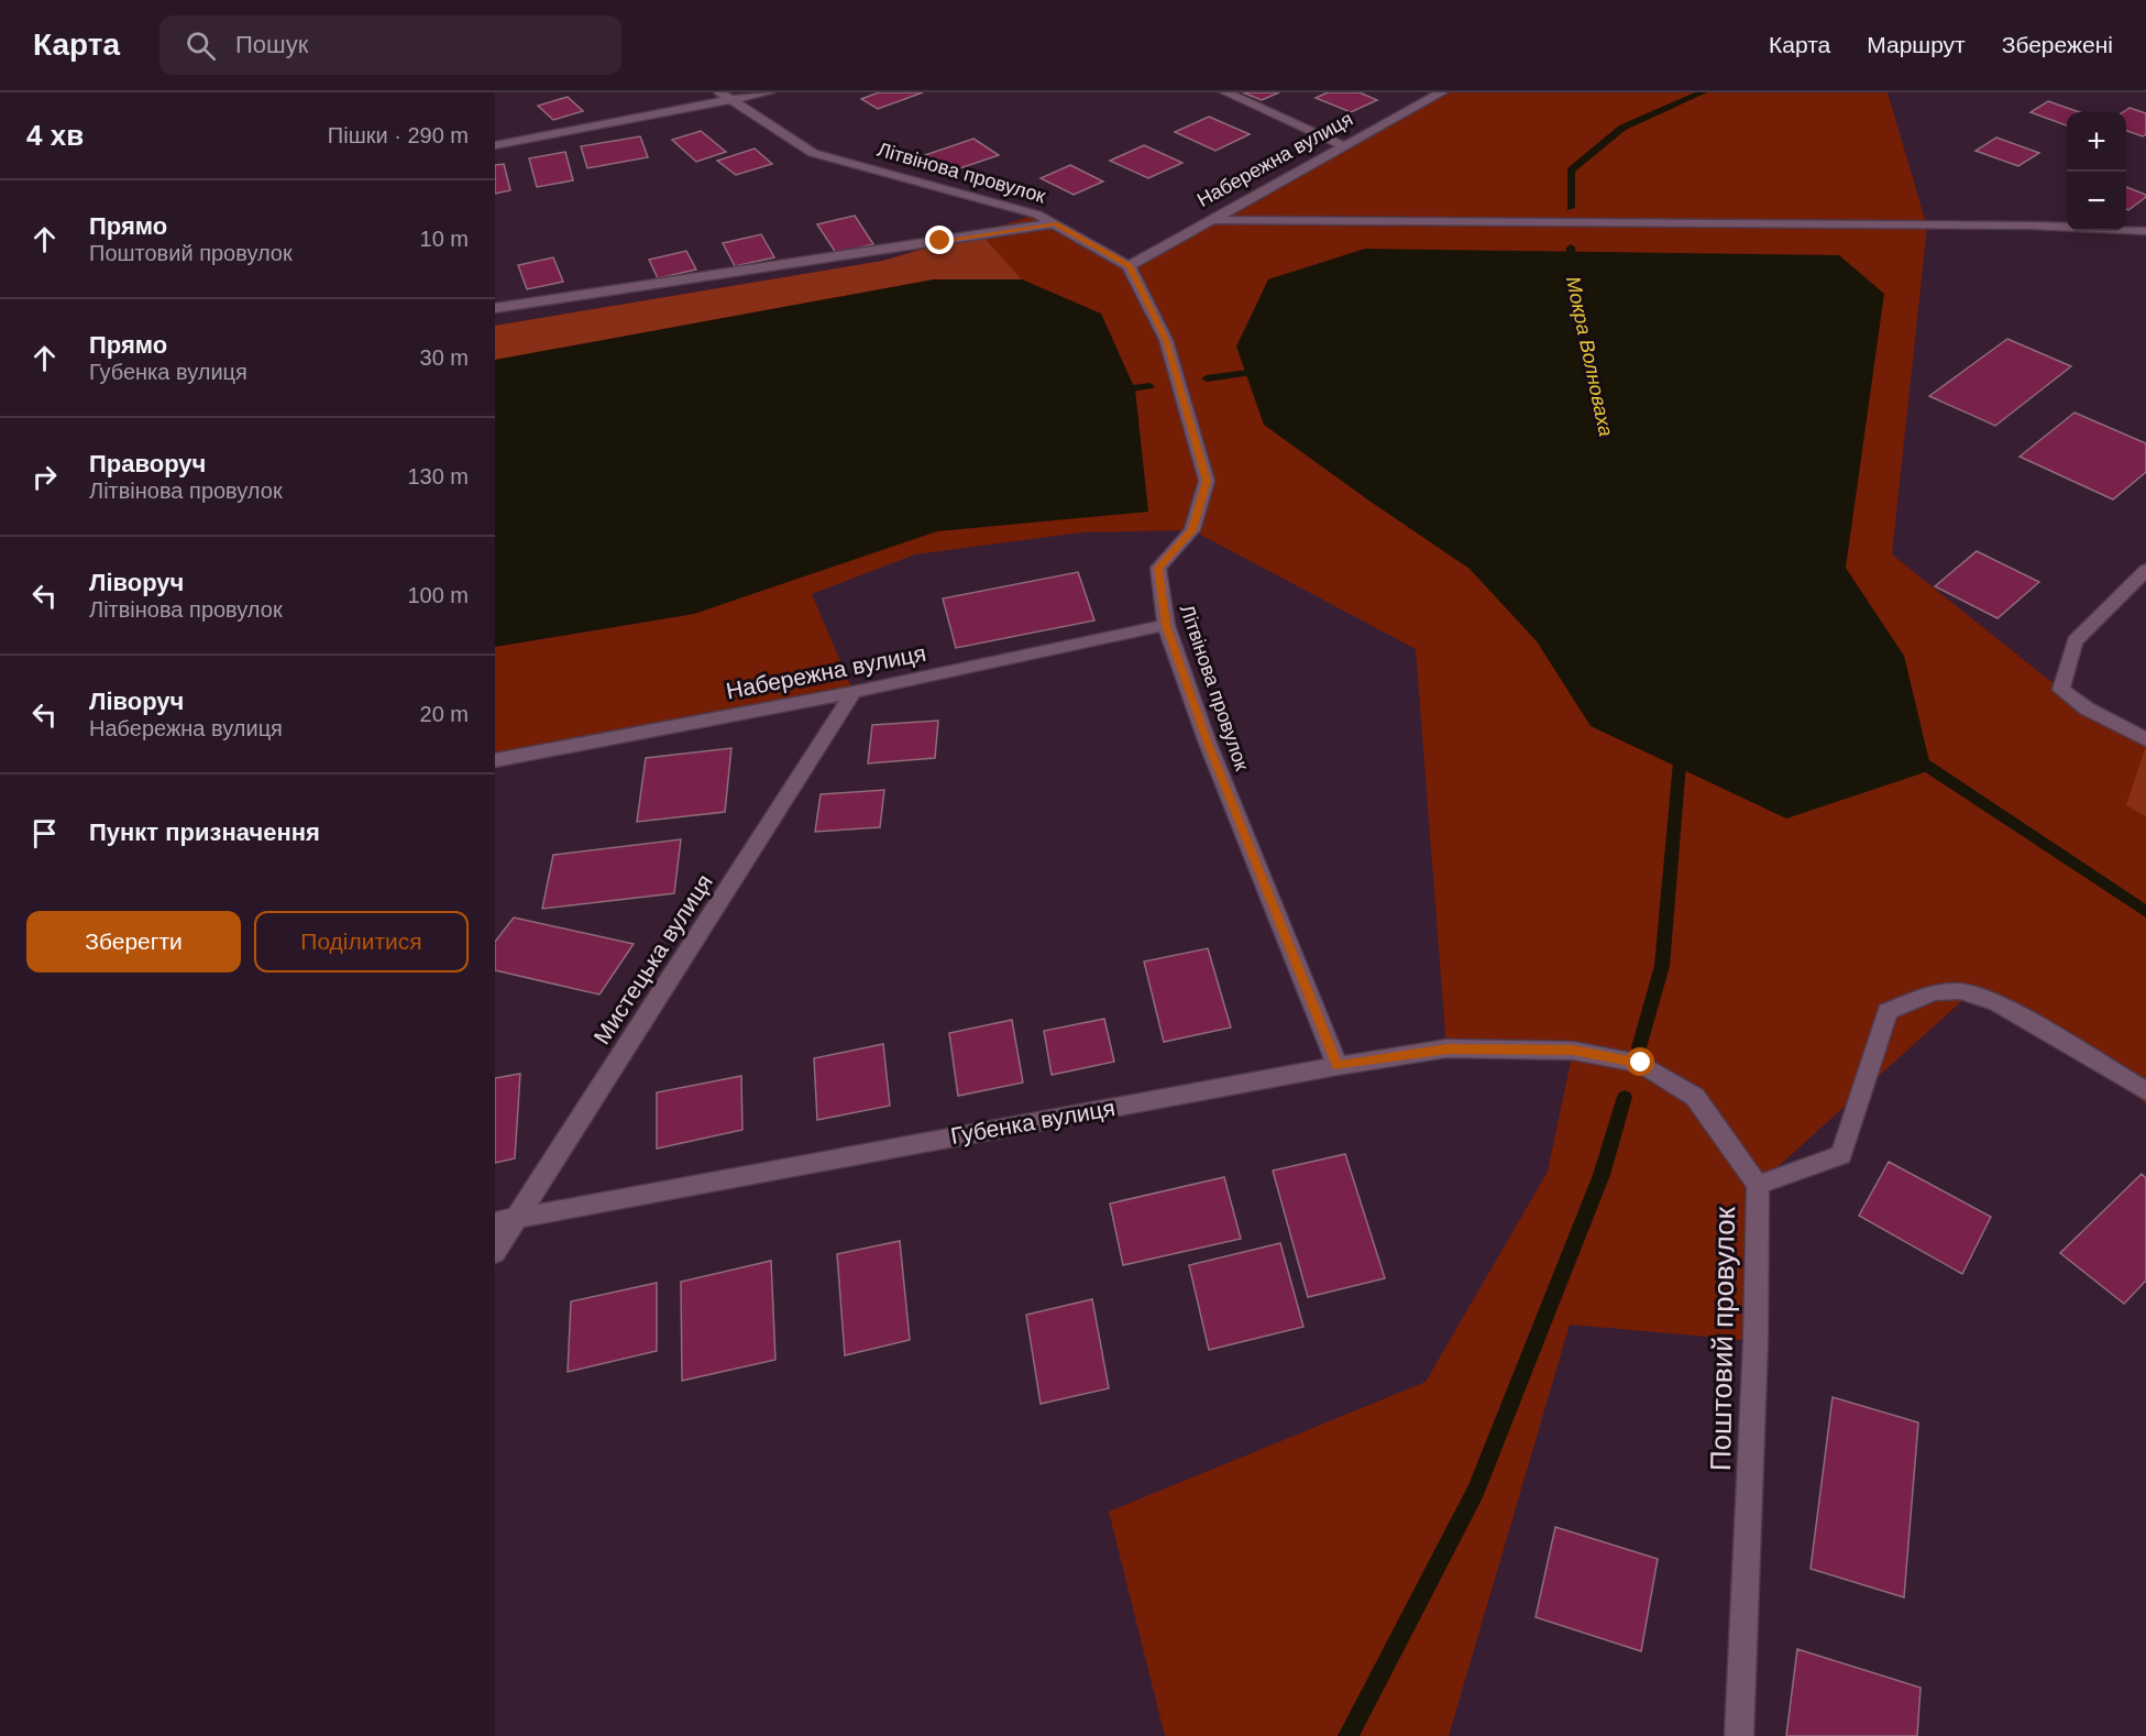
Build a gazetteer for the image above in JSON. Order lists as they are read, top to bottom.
{
  "streets": {
    "street": [
      "Набережна вулиця",
      "Літвінова провулок",
      "Мистецька вулиця",
      "Губенка вулиця",
      "Поштовий провулок"
    ]
  },
  "crossings": [
    ["Набережна вулиця", "Літвінова провулок"],
    ["Набережна вулиця", "Мистецька вулиця"],
    ["Літвінова провулок", "Губенка вулиця"],
    ["Мистецька вулиця", "Губенка вулиця"],
    ["Губенка вулиця", "Поштовий провулок"]
  ],
  "water": ["Мокра Волноваха"],
  "page": {
    "header": "Карта",
    "search": "Пошук",
    "nav": ["Карта", "Маршрут", "Збережені"],
    "heading": ["4 хв", "Пішки · 290 m"],
    "map_buttons": ["+", "−"],
    "list": [
      ["Прямо", "Поштовий провулок", "10 m"],
      ["Прямо", "Губенка вулиця", "30 m"],
      ["Праворуч", "Літвінова провулок", "130 m"],
      ["Ліворуч", "Літвінова провулок", "100 m"],
      ["Ліворуч", "Набережна вулиця", "20 m"],
      "Пункт призначення"
    ],
    "buttons": ["Зберегти", "Поділитися"]
  }
}
